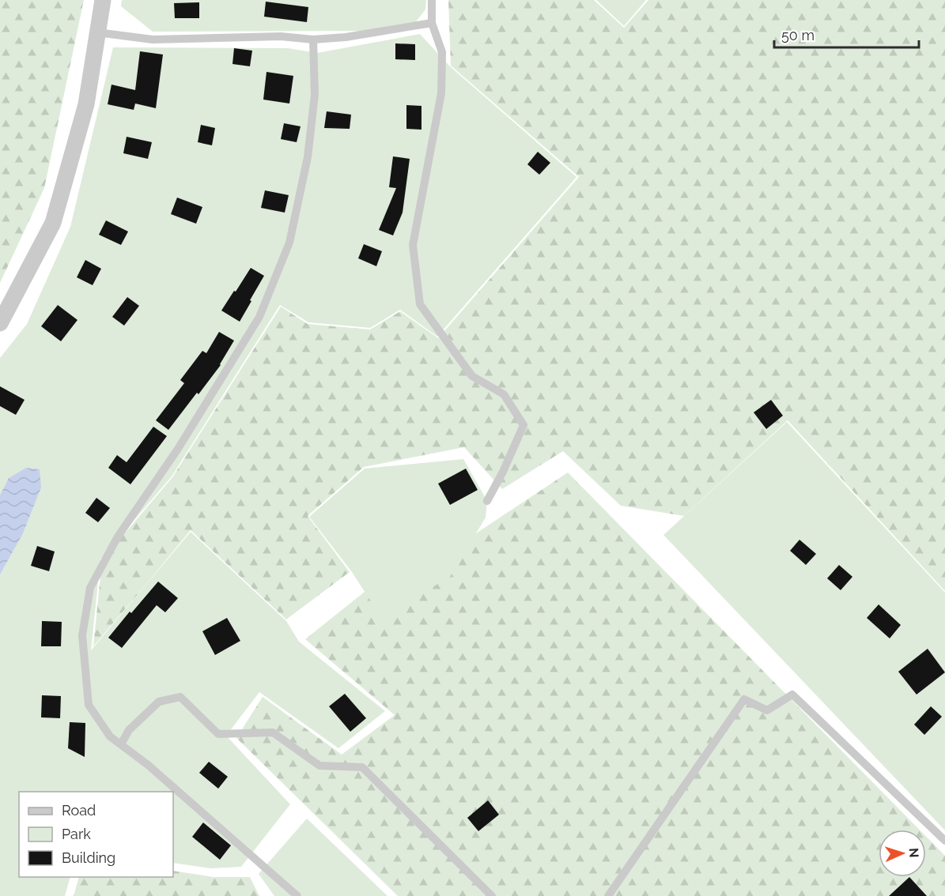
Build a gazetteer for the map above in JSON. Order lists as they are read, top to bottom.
{
  "legend": ["Road", "Park", "Building"],
  "scale_bar": "50 m",
  "north": "right"
}
